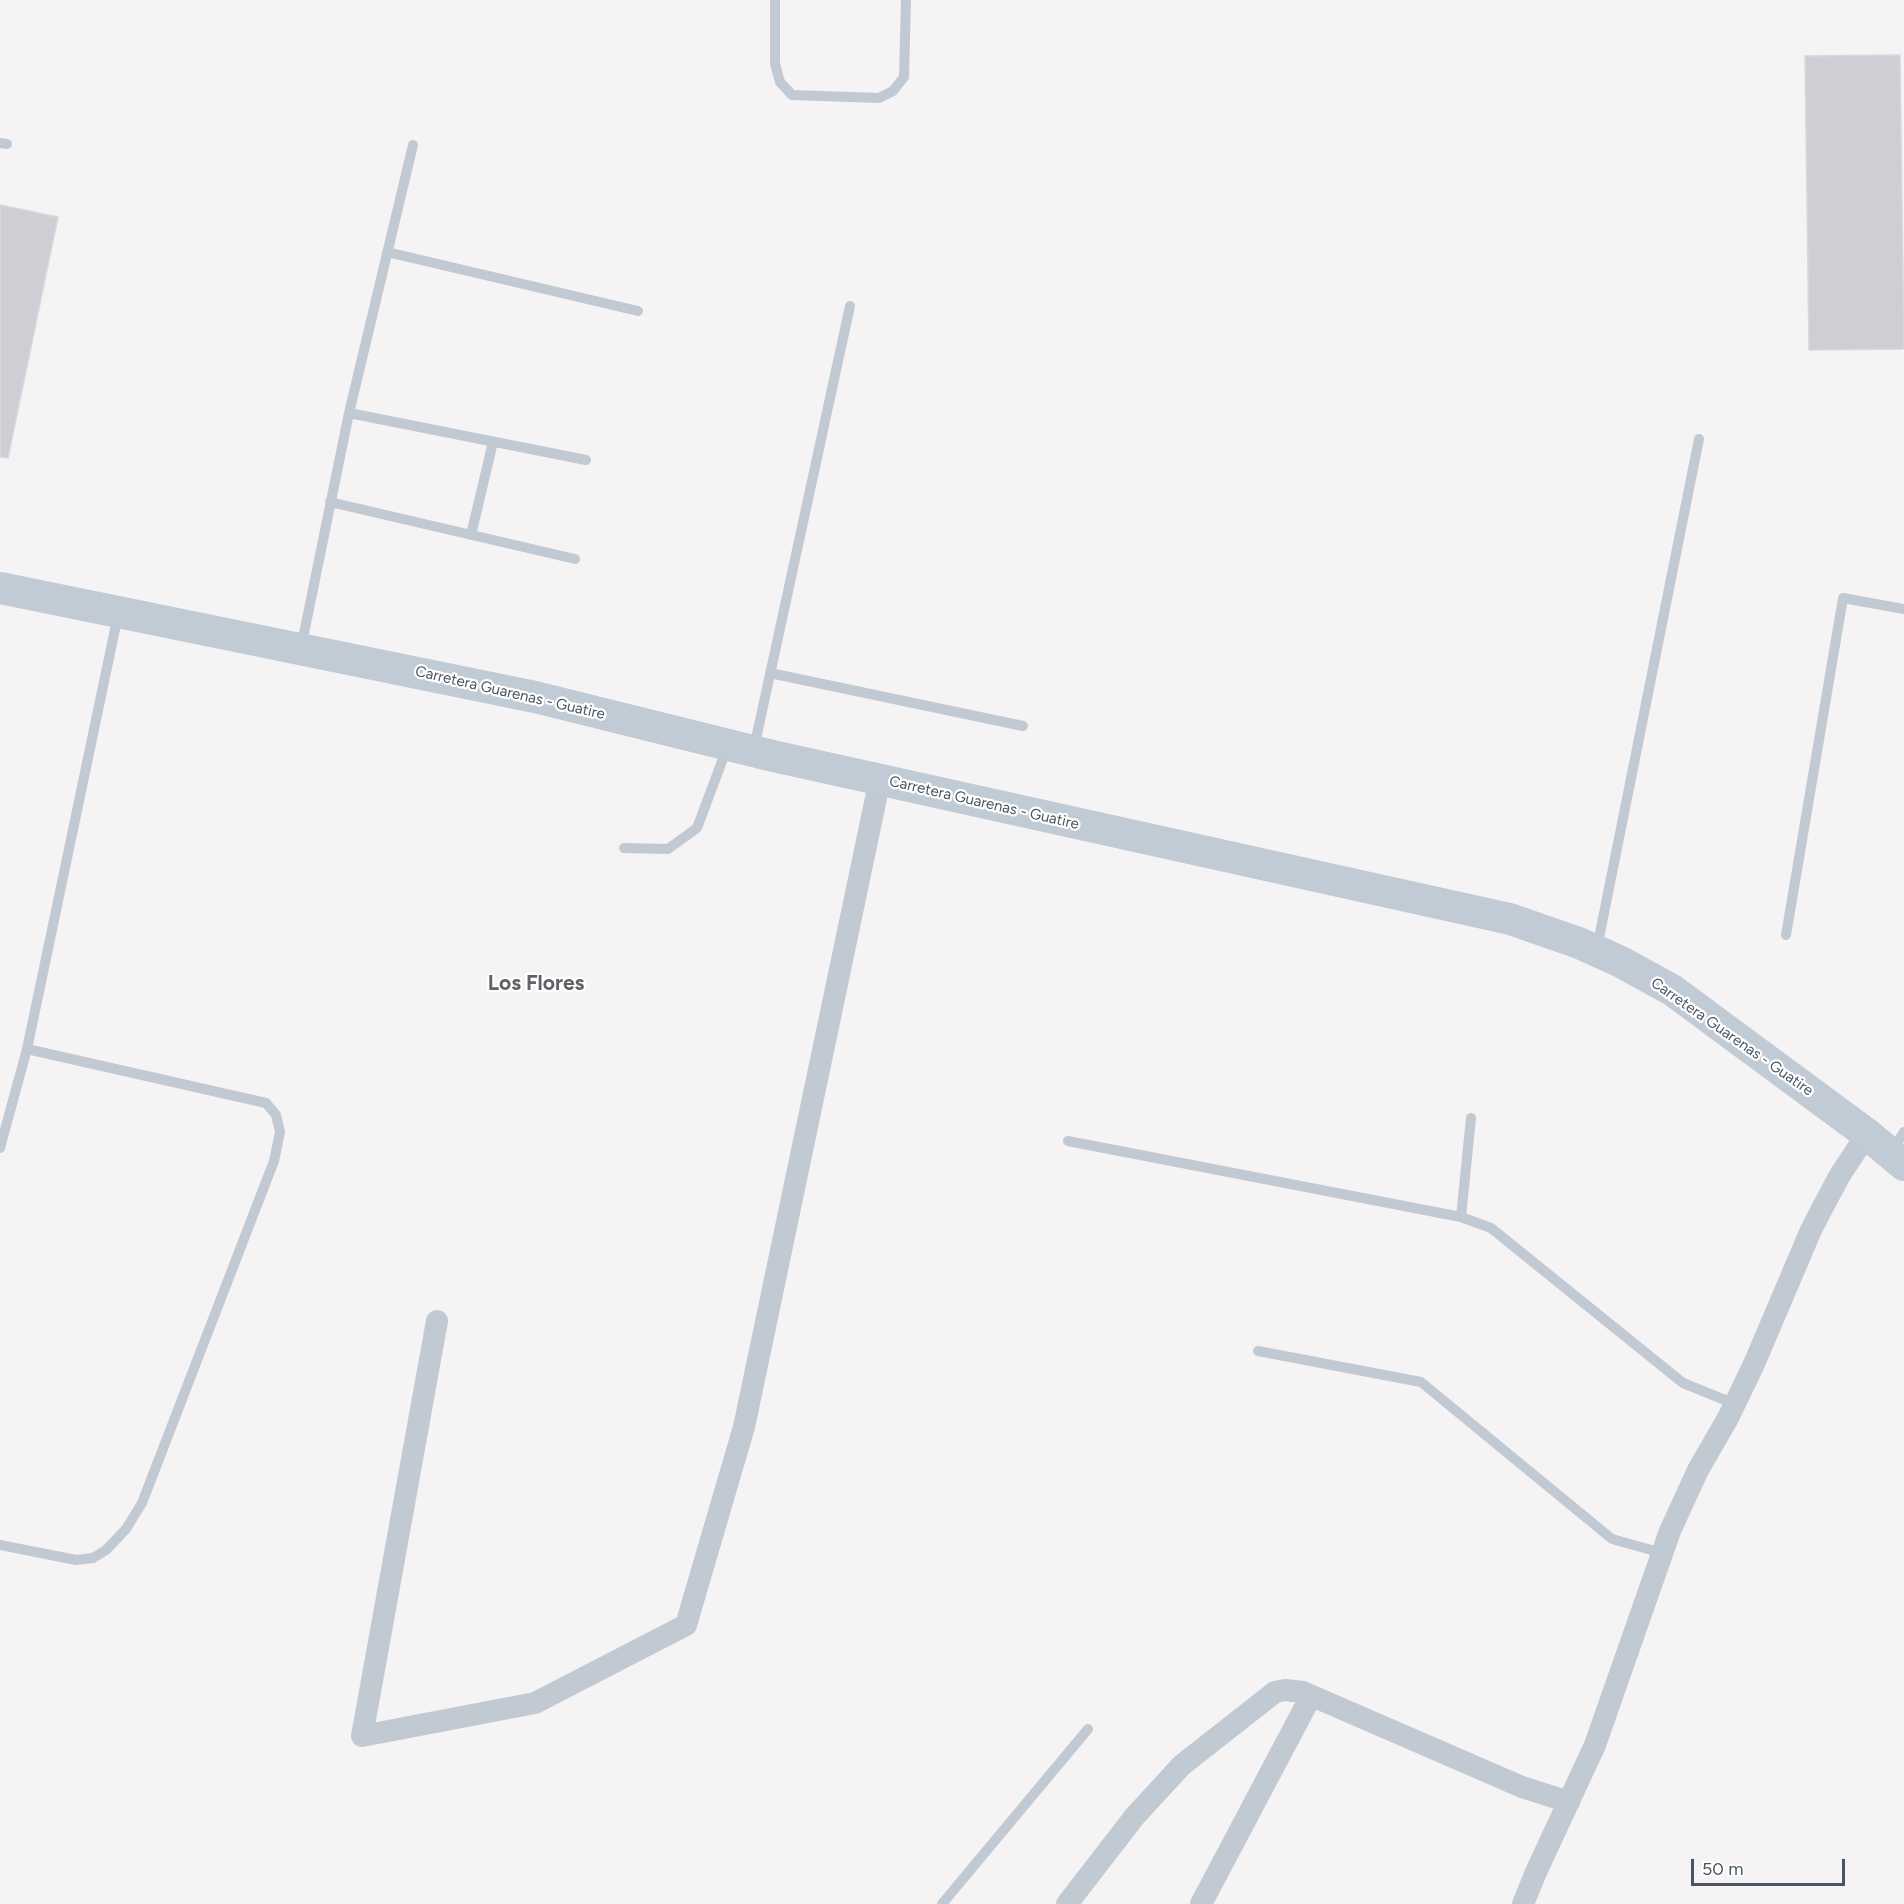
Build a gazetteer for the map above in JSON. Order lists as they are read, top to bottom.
{
  "streets": {
    "main road": ["Carretera Guarenas - Guatire"]
  },
  "districts": ["Los Flores"],
  "scale_bar": "50 m"
}
